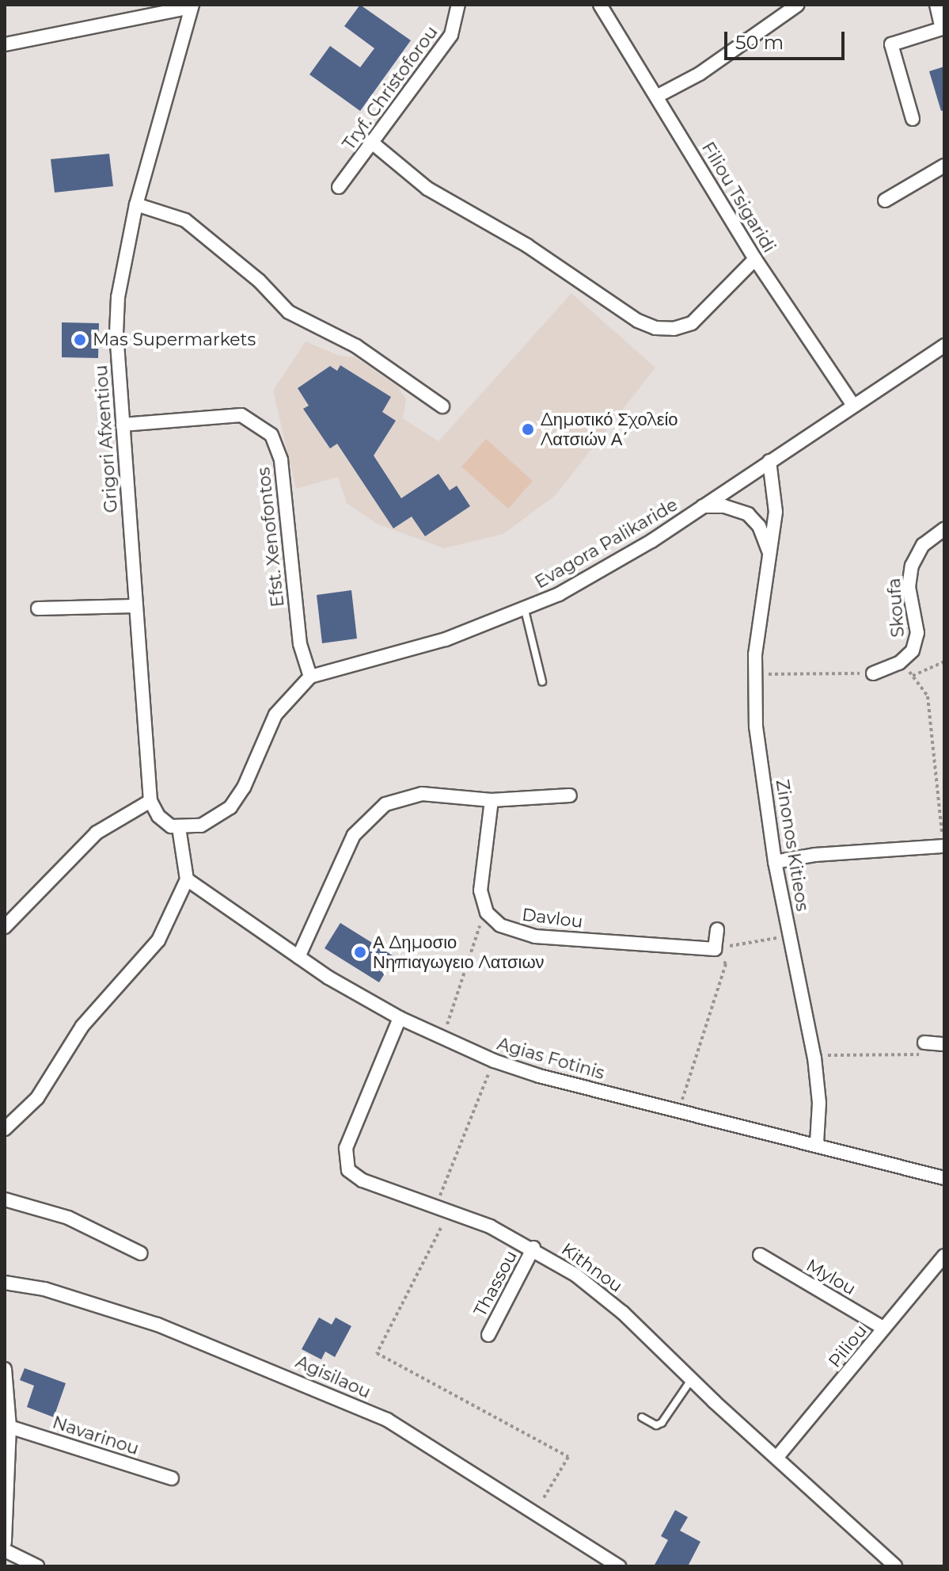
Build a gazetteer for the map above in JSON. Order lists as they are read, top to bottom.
{
  "streets": {
    "street": [
      "Tryf. Christoforou",
      "Filiou Tsigaridi",
      "Grigori Afxentiou",
      "Efst. Xenofontos",
      "Evagora Palikaride",
      "Skoufa",
      "Zinonos Kitieos",
      "Davlou",
      "Agias Fotinis",
      "Kithnou",
      "Mylou",
      "Thassou",
      "Piliou",
      "Agisilaou",
      "Navarinou"
    ]
  },
  "crossings": [
    ["Filiou Tsigaridi", "Evagora Palikaride"],
    ["Grigori Afxentiou", "Efst. Xenofontos"],
    ["Efst. Xenofontos", "Evagora Palikaride"],
    ["Evagora Palikaride", "Zinonos Kitieos"],
    ["Zinonos Kitieos", "Agias Fotinis"],
    ["Agias Fotinis", "Kithnou"],
    ["Kithnou", "Thassou"],
    ["Kithnou", "Piliou"],
    ["Mylou", "Piliou"]
  ],
  "places": ["Mas Supermarkets", "Δημοτικό Σχολείο Λατσιών Α΄", "Α Δημοσιο Νηπιαγωγειο Λατσιων"],
  "scale_bar": "50 m"
}
